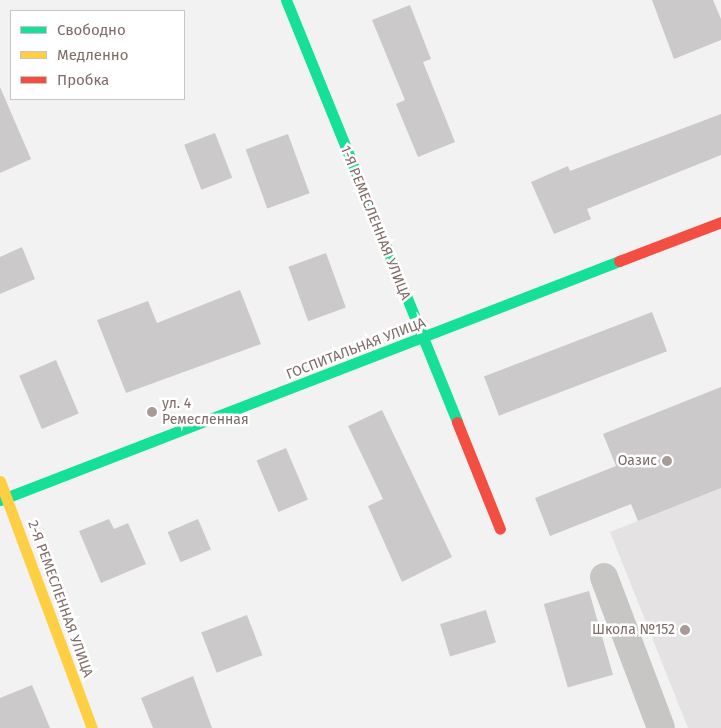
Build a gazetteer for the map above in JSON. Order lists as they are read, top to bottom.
{
  "streets": {
    "street": ["1-Я РЕМЕСЛЕННАЯ УЛИЦА", "ГОСПИТАЛЬНАЯ УЛИЦА", "2-Я РЕМЕСЛЕННАЯ УЛИЦА"]
  },
  "crossings": [
    ["1-Я РЕМЕСЛЕННАЯ УЛИЦА", "ГОСПИТАЛЬНАЯ УЛИЦА"],
    ["ГОСПИТАЛЬНАЯ УЛИЦА", "2-Я РЕМЕСЛЕННАЯ УЛИЦА"]
  ],
  "places": ["ул. 4 Ремесленная", "Оазис", "Школа №152"],
  "legend": ["Свободно", "Медленно", "Пробка"]
}
